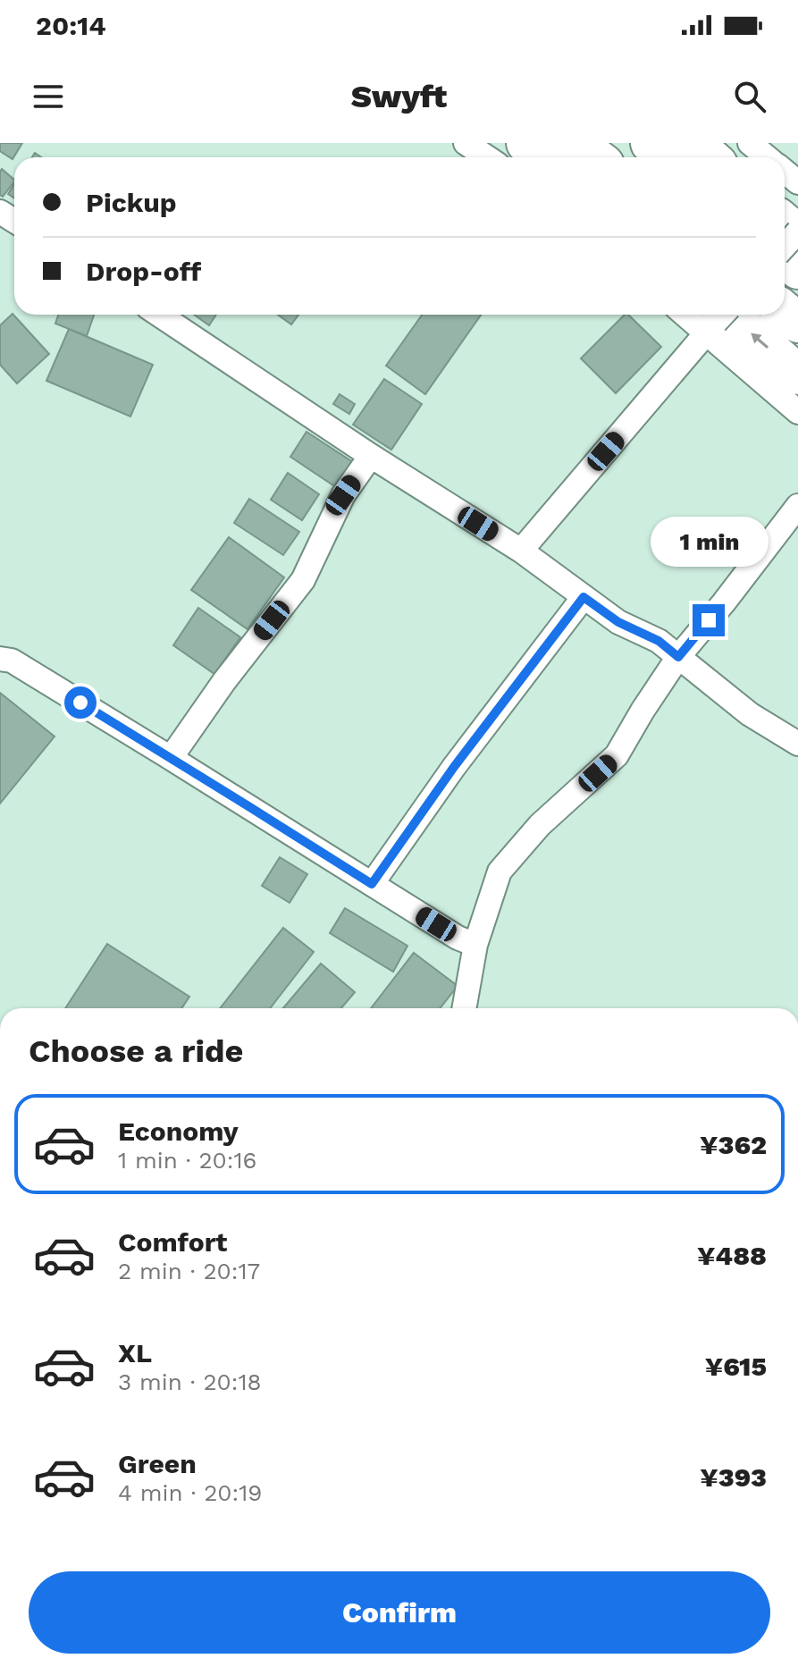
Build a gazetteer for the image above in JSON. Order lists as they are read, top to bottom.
{
  "page": {
    "status": "20:14",
    "header": "Swyft",
    "banner": ["Pickup", "Drop-off"],
    "bubble": "1 min",
    "heading": "Choose a ride",
    "list": [
      {
        "name": "Economy",
        "note": "1 min · 20:16",
        "value": "¥362"
      },
      {
        "name": "Comfort",
        "note": "2 min · 20:17",
        "value": "¥488"
      },
      {
        "name": "XL",
        "note": "3 min · 20:18",
        "value": "¥615"
      },
      {
        "name": "Green",
        "note": "4 min · 20:19",
        "value": "¥393"
      }
    ],
    "buttons": "Confirm"
  }
}
